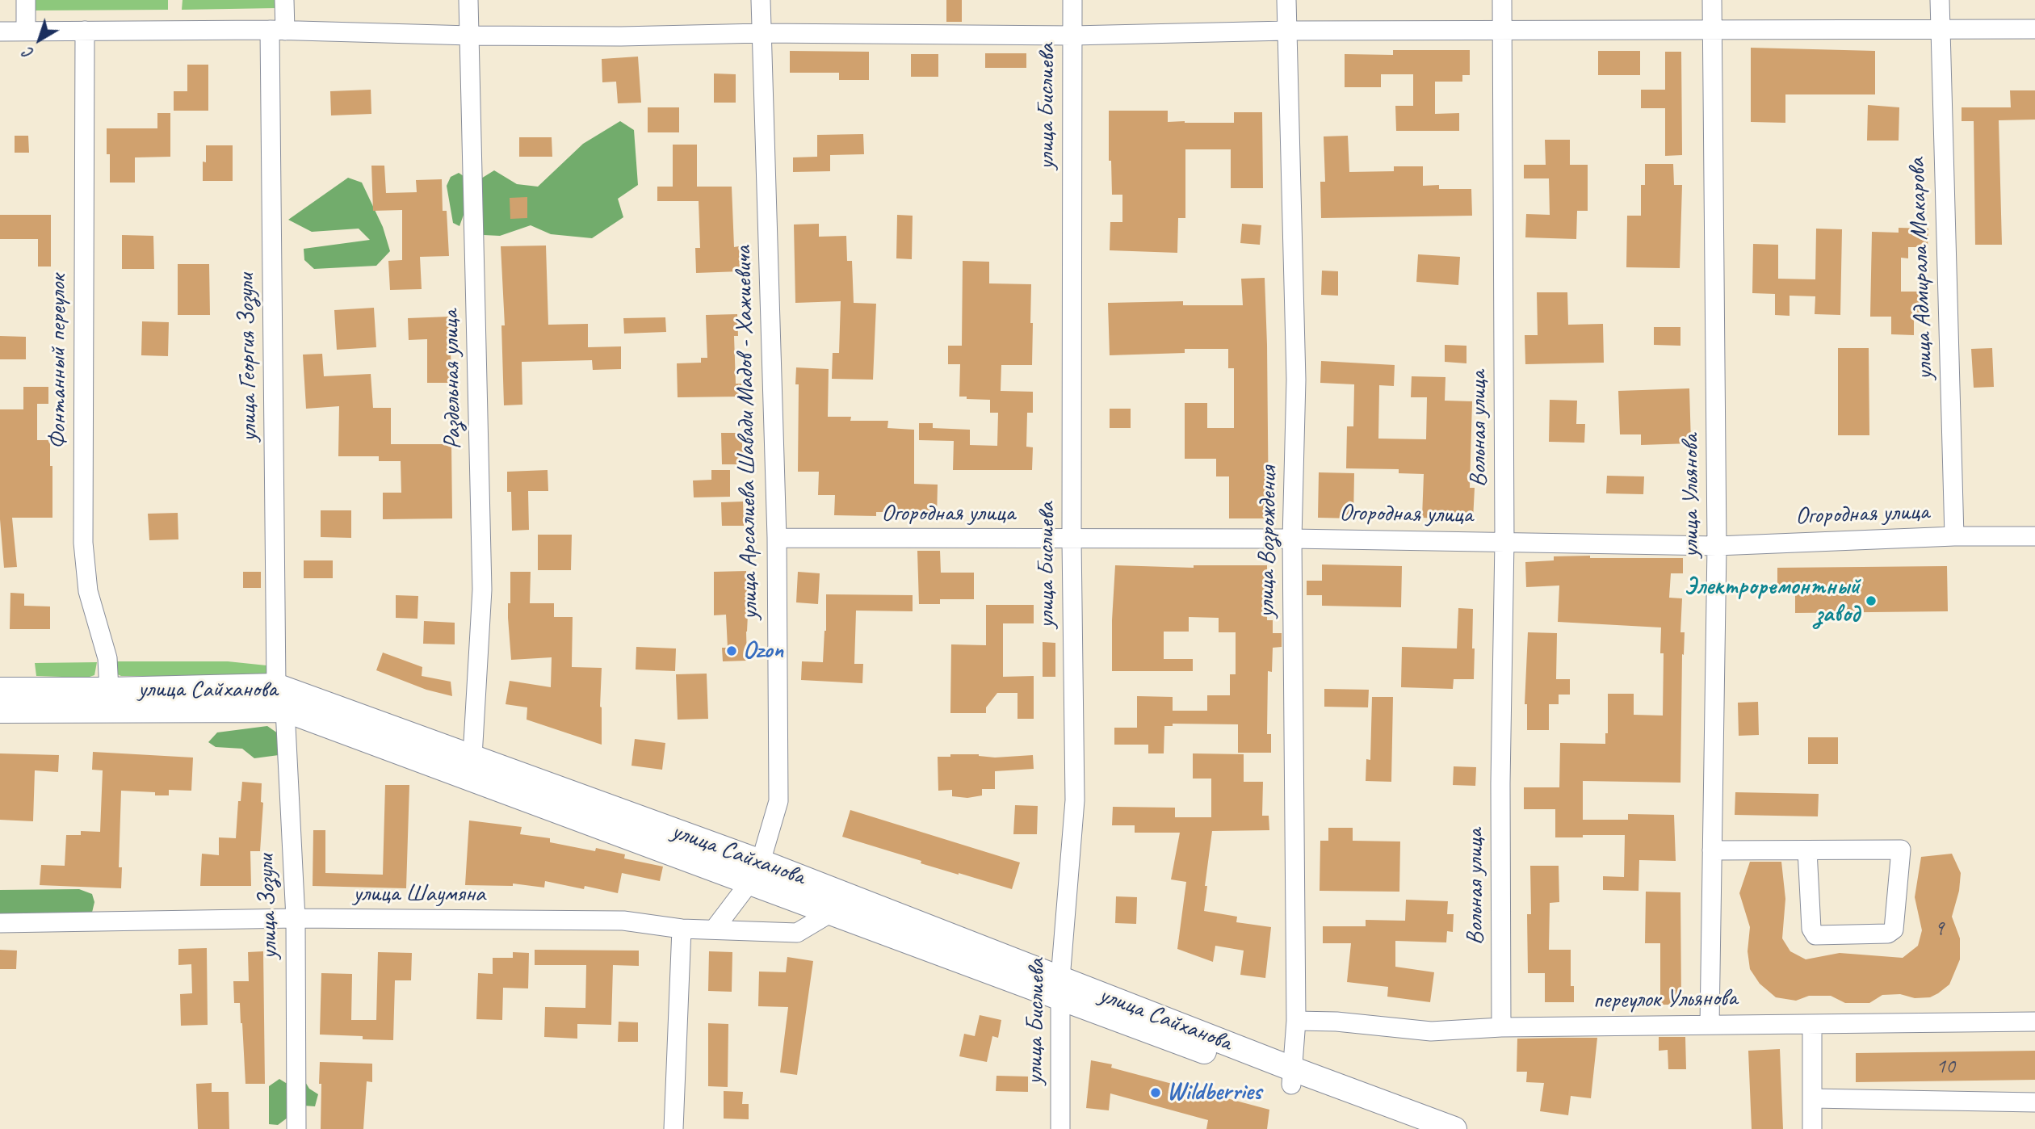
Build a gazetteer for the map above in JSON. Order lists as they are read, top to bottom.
{
  "streets": {
    "main road": ["улица Сайханова"],
    "street": [
      "улица Бислиева",
      "улица Адмирала Макарова",
      "улица Георгия Зозули",
      "Фонтанный переулок",
      "Раздельная улица",
      "Вольная улица",
      "улица Арсалиева Шавади Мадов - Хажиевича",
      "улица Ульянова",
      "Огородная улица",
      "улица Возрождения",
      "улица Шаумяна",
      "улица Зозули",
      "переулок Ульянова"
    ]
  },
  "crossings": [
    ["улица Бислиева", "Огородная улица"],
    ["улица Бислиева", "улица Сайханова"],
    ["улица Адмирала Макарова", "Огородная улица"],
    ["улица Георгия Зозули", "улица Сайханова"],
    ["улица Георгия Зозули", "улица Зозули"],
    ["Фонтанный переулок", "улица Сайханова"],
    ["Раздельная улица", "улица Сайханова"],
    ["Вольная улица", "Огородная улица"],
    ["Вольная улица", "переулок Ульянова"],
    ["улица Арсалиева Шавади Мадов - Хажиевича", "Огородная улица"],
    ["улица Арсалиева Шавади Мадов - Хажиевича", "улица Сайханова"],
    ["улица Ульянова", "Огородная улица"],
    ["улица Ульянова", "переулок Ульянова"],
    ["Огородная улица", "улица Возрождения"],
    ["улица Возрождения", "улица Сайханова"],
    ["улица Возрождения", "переулок Ульянова"],
    ["улица Сайханова", "улица Шаумяна"],
    ["улица Сайханова", "улица Зозули"],
    ["улица Шаумяна", "улица Зозули"]
  ],
  "places": ["Электроремонтный завод", "Ozon", "Wildberries"],
  "house_numbers": ["9", "10"],
  "north": "bottom left"
}
